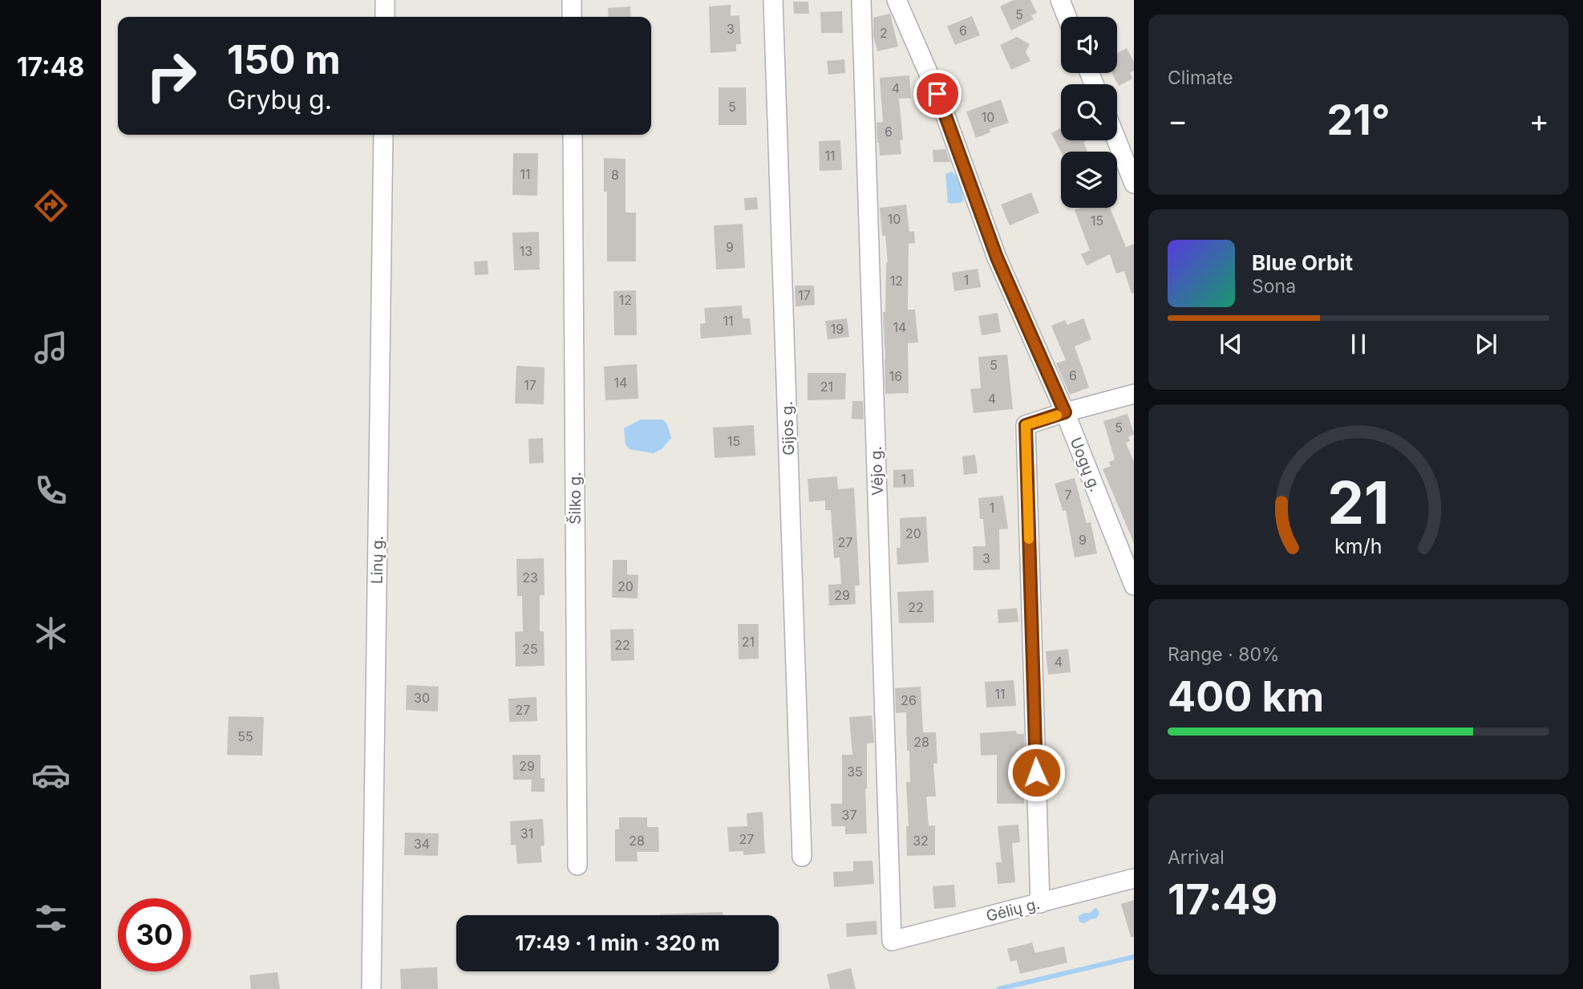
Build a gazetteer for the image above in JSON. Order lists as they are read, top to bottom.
{
  "streets": {
    "street": [
      "Gijos g.",
      "Uogų g.",
      "Vėjo g.",
      "Šilko g.",
      "Linų g.",
      "Gėlių g."
    ]
  },
  "crossings": [
    ["Vėjo g.", "Gėlių g."]
  ],
  "house_numbers": [
    "5",
    "3",
    "6",
    "2",
    "4",
    "5",
    "10",
    "6",
    "11",
    "11",
    "8",
    "10",
    "15",
    "9",
    "13",
    "1",
    "12",
    "17",
    "12",
    "11",
    "14",
    "19",
    "5",
    "6",
    "16",
    "14",
    "17",
    "21",
    "4",
    "5",
    "15",
    "1",
    "7",
    "1",
    "20",
    "9",
    "27",
    "3",
    "23",
    "20",
    "29",
    "22",
    "21",
    "22",
    "25",
    "4",
    "11",
    "30",
    "26",
    "27",
    "55",
    "28",
    "29",
    "35",
    "37",
    "31",
    "27",
    "28",
    "32",
    "34"
  ],
  "page": {
    "tabs": "17:48",
    "tile": [
      "Climate",
      ["Range · 80%", "400 km"],
      ["Arrival", "17:49"]
    ],
    "turn": ["150 m", "Grybų g."],
    "heat": ["−", "21°", "+"],
    "song": ["Blue Orbit", "Sona"],
    "limit": "30",
    "trip": "17:49 · 1 min · 320 m",
    "gauge": ["21", "km/h"]
  }
}
